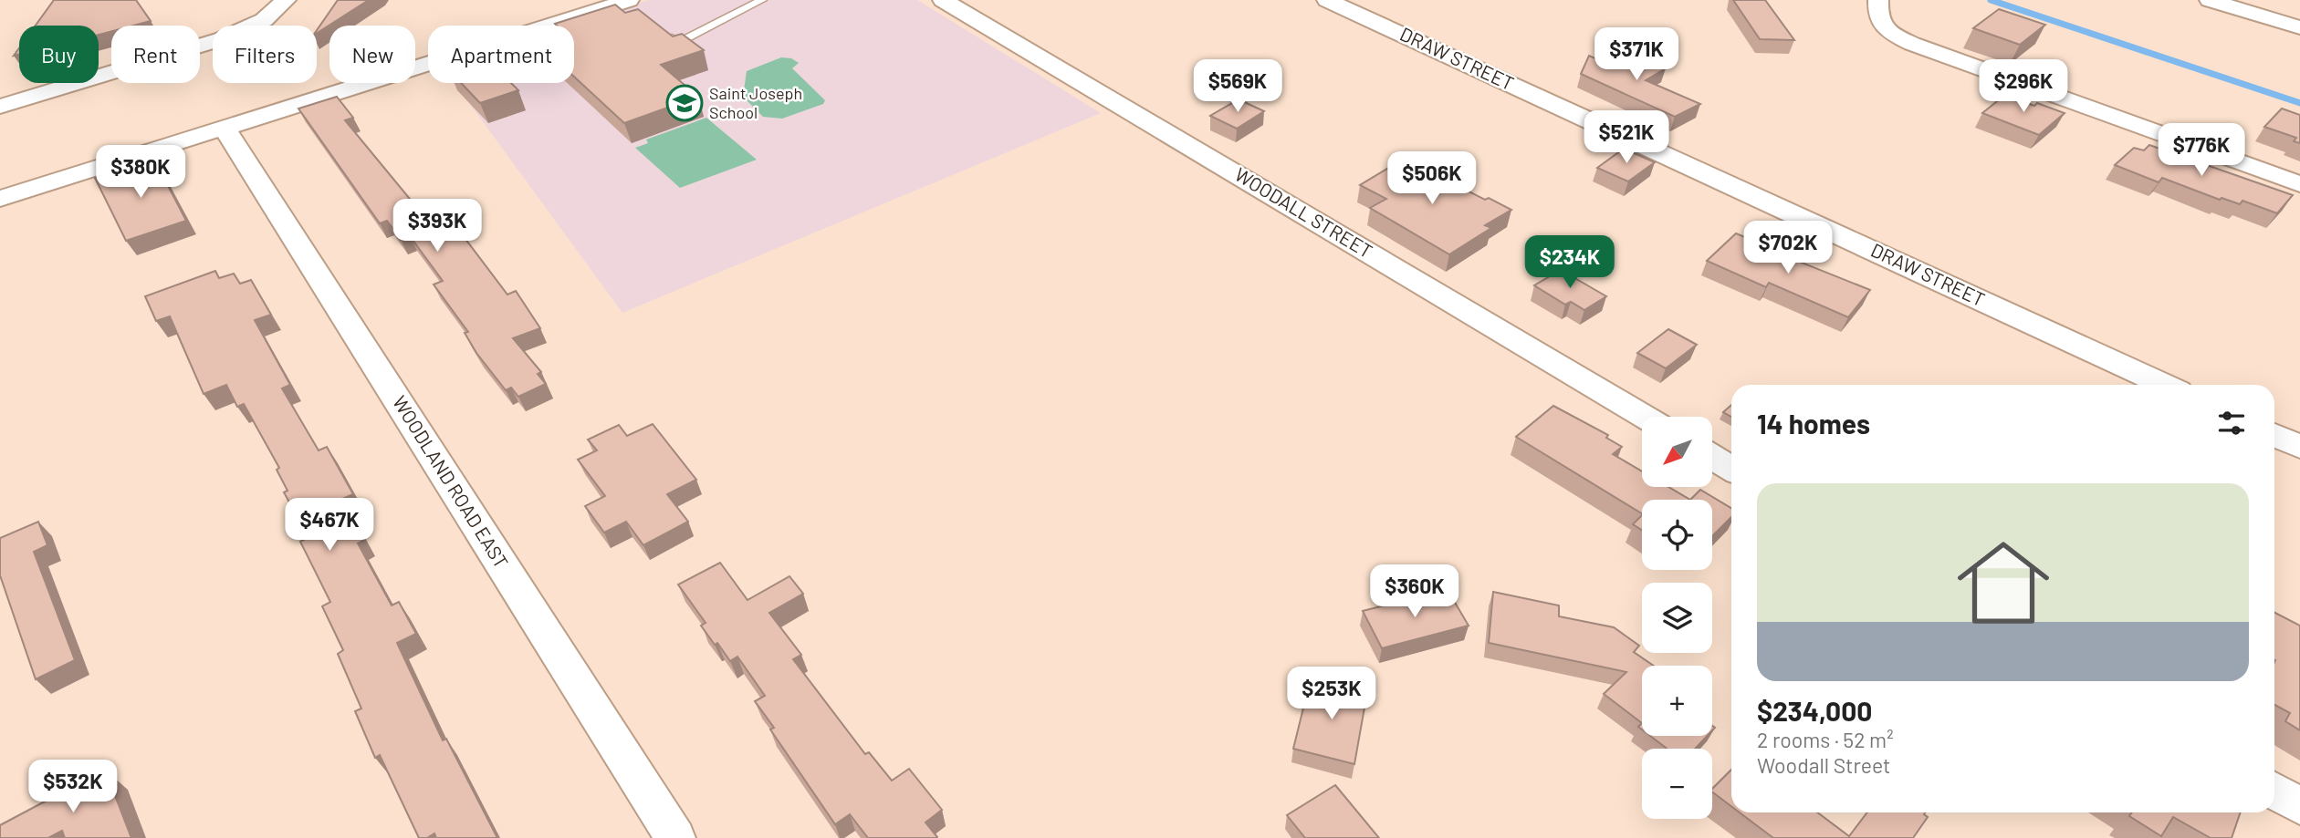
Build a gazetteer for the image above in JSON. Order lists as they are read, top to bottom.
{
  "streets": {
    "street": ["DRAW STREET", "WOODALL STREET", "WOODLAND ROAD EAST"]
  },
  "places": {
    "school or university": ["Saint Joseph School"]
  },
  "north": "bottom left",
  "page": {
    "chip": [
      "Buy",
      "Rent",
      "Filters",
      "New",
      "Apartment"
    ],
    "price": [
      "$371K",
      "$569K",
      "$296K",
      "$521K",
      "$776K",
      "$380K",
      "$506K",
      "$393K",
      "$702K",
      "$234K",
      "$467K",
      "$360K",
      "$253K",
      "$532K"
    ],
    "heading": "14 homes",
    "map_buttons": ["+", "−"],
    "list": [
      {
        "name": "$234,000",
        "note": "2 rooms · 52 m² · Woodall Street"
      }
    ]
  }
}
